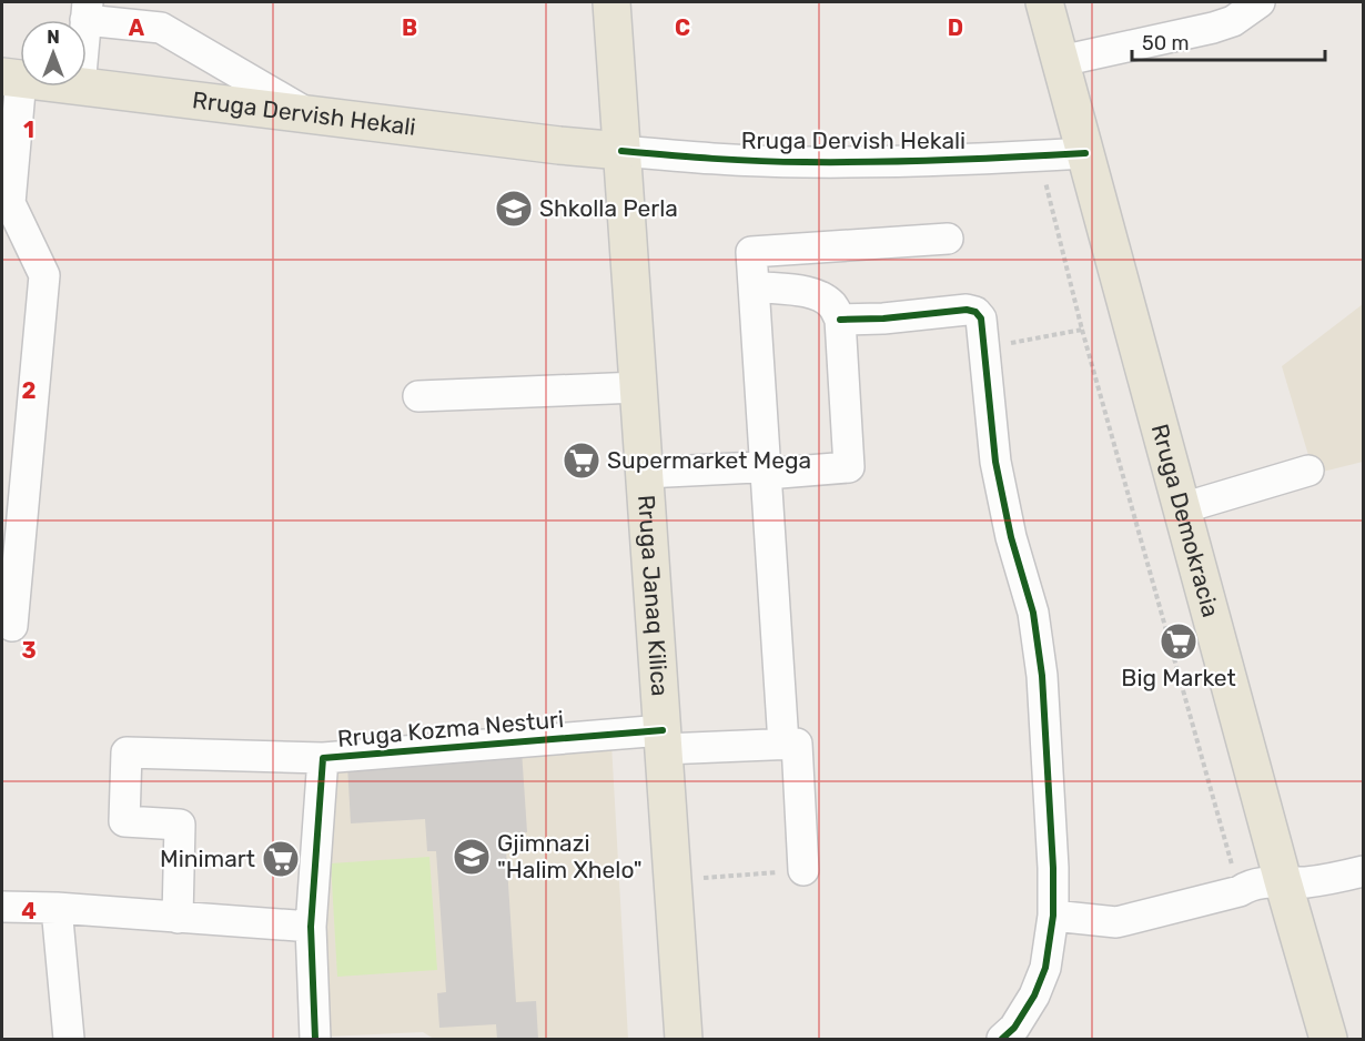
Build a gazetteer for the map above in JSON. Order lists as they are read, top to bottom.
{
  "streets": {
    "main road": ["Rruga Dervish Hekali", "Rruga Demokracia", "Rruga Janaq Kilica"],
    "street": ["Rruga Kozma Nesturi"]
  },
  "crossings": [
    ["Rruga Dervish Hekali", "Rruga Demokracia"],
    ["Rruga Dervish Hekali", "Rruga Janaq Kilica"],
    ["Rruga Janaq Kilica", "Rruga Kozma Nesturi"]
  ],
  "places": {
    "school or university": ["Shkolla Perla", "Gjimnazi \"Halim Xhelo\""],
    "supermarket": ["Supermarket Mega", "Big Market", "Minimart"]
  },
  "scale_bar": "50 m",
  "north": "top",
  "grid": {
    "columns": [
      "A",
      "B",
      "C",
      "D"
    ],
    "rows": [
      "1",
      "2",
      "3",
      "4"
    ]
  }
}
